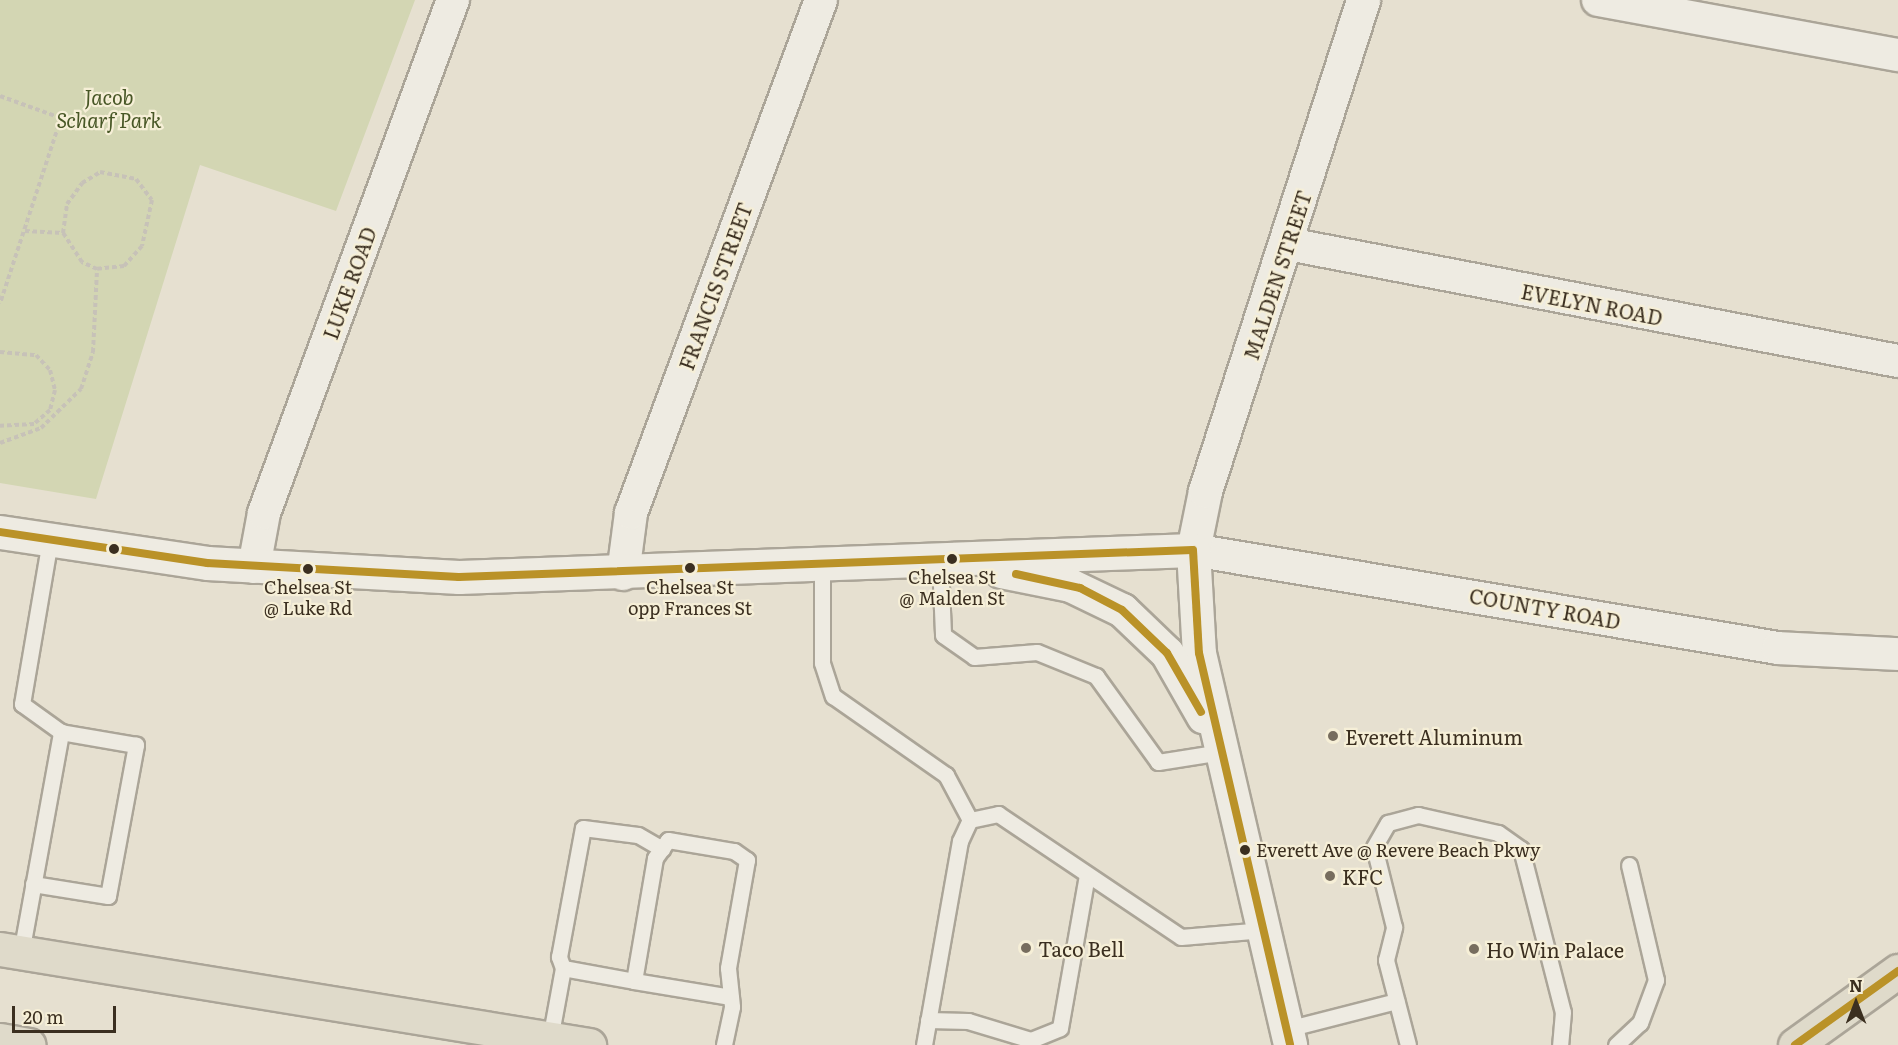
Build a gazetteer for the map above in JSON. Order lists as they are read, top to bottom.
{
  "streets": {
    "main road": ["MALDEN STREET"],
    "street": [
      "LUKE ROAD",
      "FRANCIS STREET",
      "EVELYN ROAD",
      "COUNTY ROAD"
    ]
  },
  "crossings": [
    ["MALDEN STREET", "EVELYN ROAD"],
    ["MALDEN STREET", "COUNTY ROAD"]
  ],
  "parks": ["Jacob Scharf Park"],
  "places": [
    "Chelsea St @ Malden St",
    "Chelsea St opp Frances St",
    "Chelsea St @ Luke Rd",
    "Everett Aluminum",
    "Everett Ave @ Revere Beach Pkwy",
    "KFC",
    "Taco Bell",
    "Ho Win Palace"
  ],
  "scale_bar": "20 m",
  "north": "top"
}
